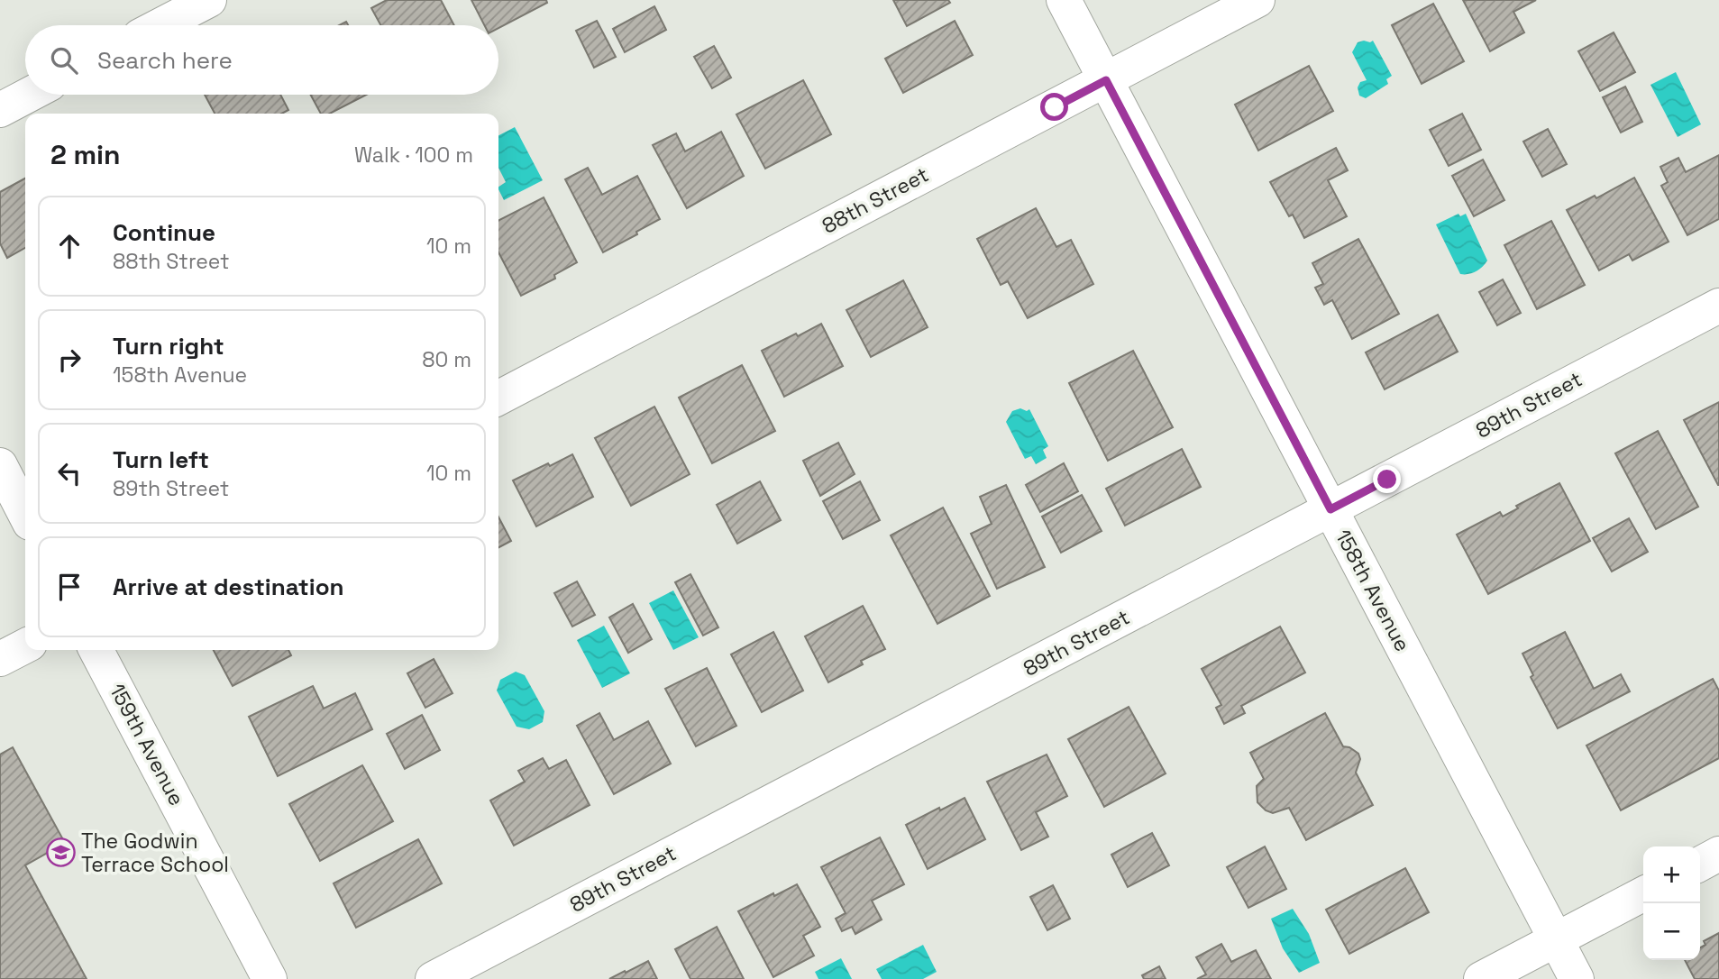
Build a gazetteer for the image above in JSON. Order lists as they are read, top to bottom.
{
  "streets": {
    "street": [
      "88th Street",
      "89th Street",
      "158th Avenue",
      "159th Avenue"
    ]
  },
  "crossings": [
    ["88th Street", "158th Avenue"],
    ["89th Street", "158th Avenue"]
  ],
  "places": {
    "school or university": ["The Godwin Terrace School"]
  },
  "page": {
    "search": "Search here",
    "heading": ["2 min", "Walk · 100 m"],
    "list": [
      ["Continue", "88th Street", "10 m"],
      ["Turn right", "158th Avenue", "80 m"],
      ["Turn left", "89th Street", "10 m"],
      "Arrive at destination"
    ],
    "map_buttons": ["+", "−"]
  }
}
